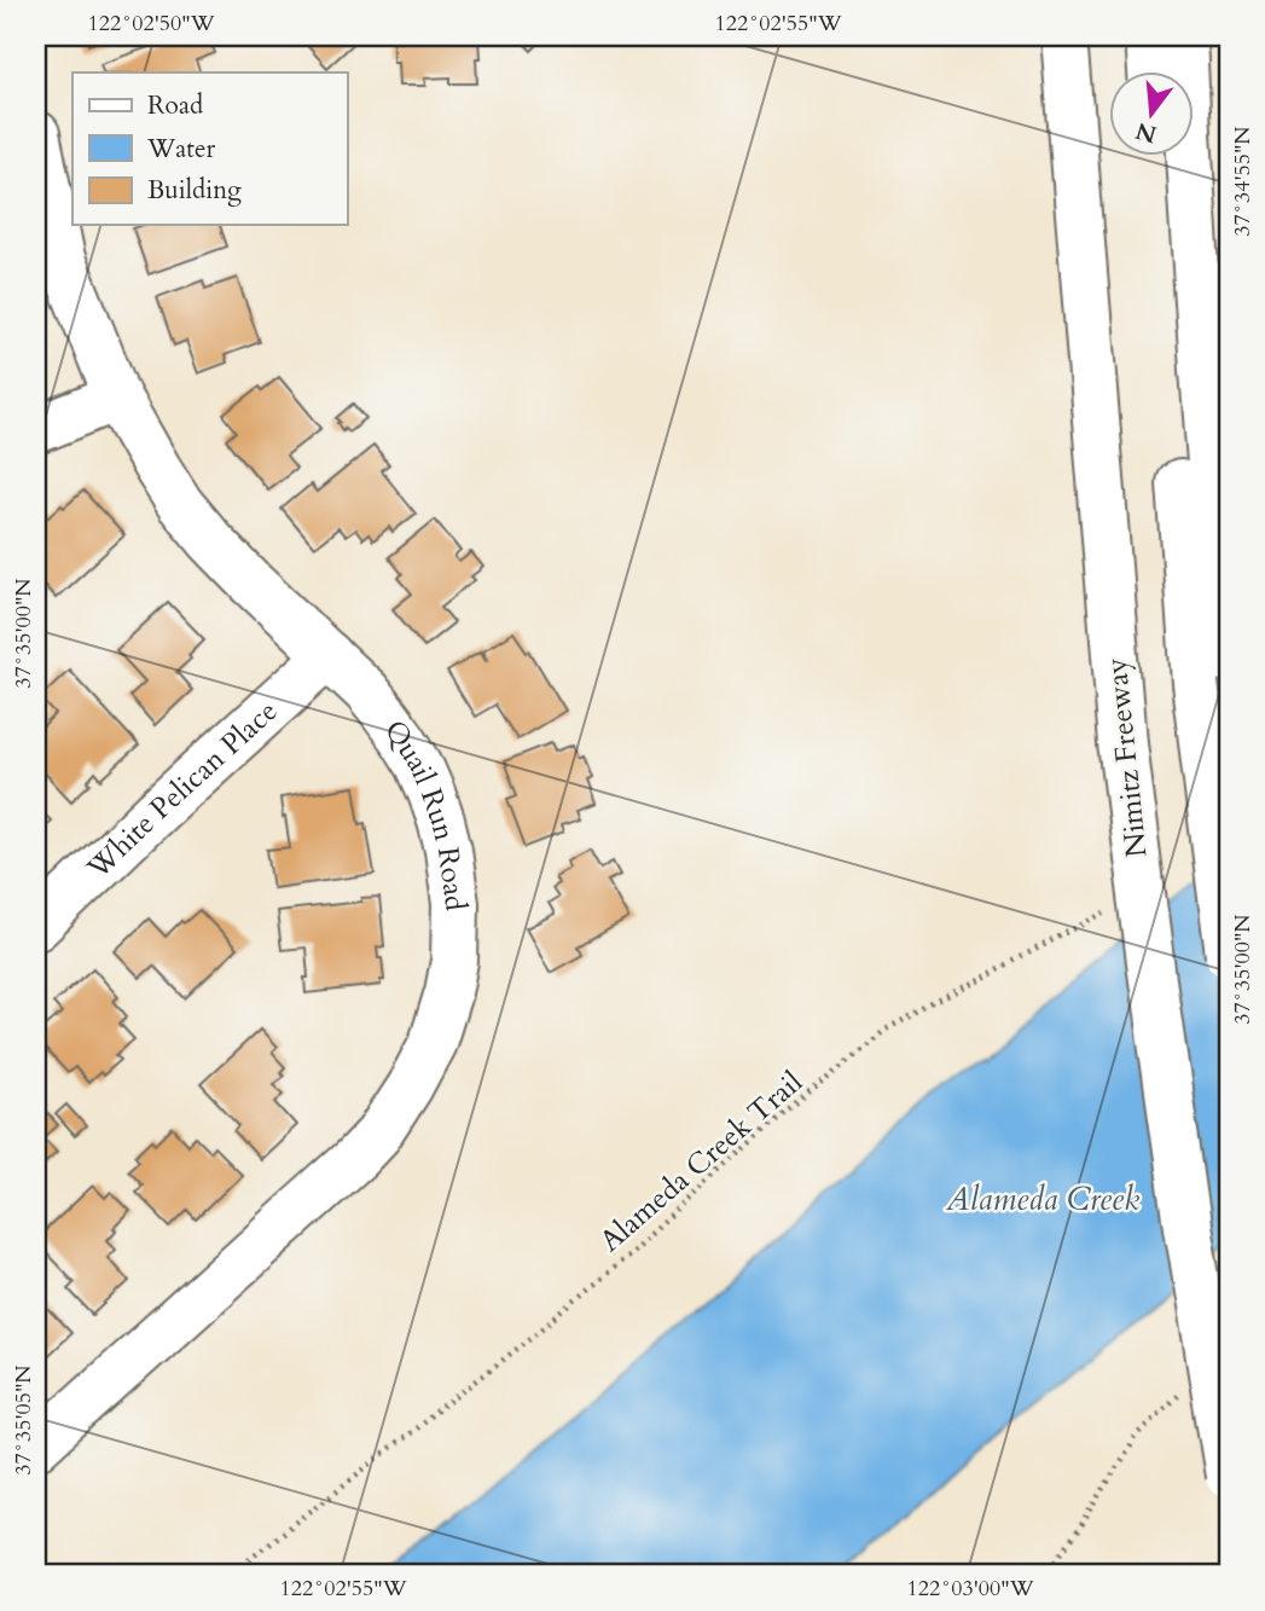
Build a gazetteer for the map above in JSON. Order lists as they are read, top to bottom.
{
  "streets": {
    "main road": ["Nimitz Freeway", "White Pelican Place", "Quail Run Road"],
    "path": ["Alameda Creek Trail"]
  },
  "crossings": [
    ["White Pelican Place", "Quail Run Road"]
  ],
  "water": ["Alameda Creek"],
  "legend": ["Road", "Water", "Building"],
  "north": "bottom",
  "coordinates": [
    "122°02'50\"W",
    "122°02'55\"W",
    "37°34'55\"N",
    "37°35'00\"N",
    "37°35'05\"N",
    "122°03'00\"W"
  ]
}
